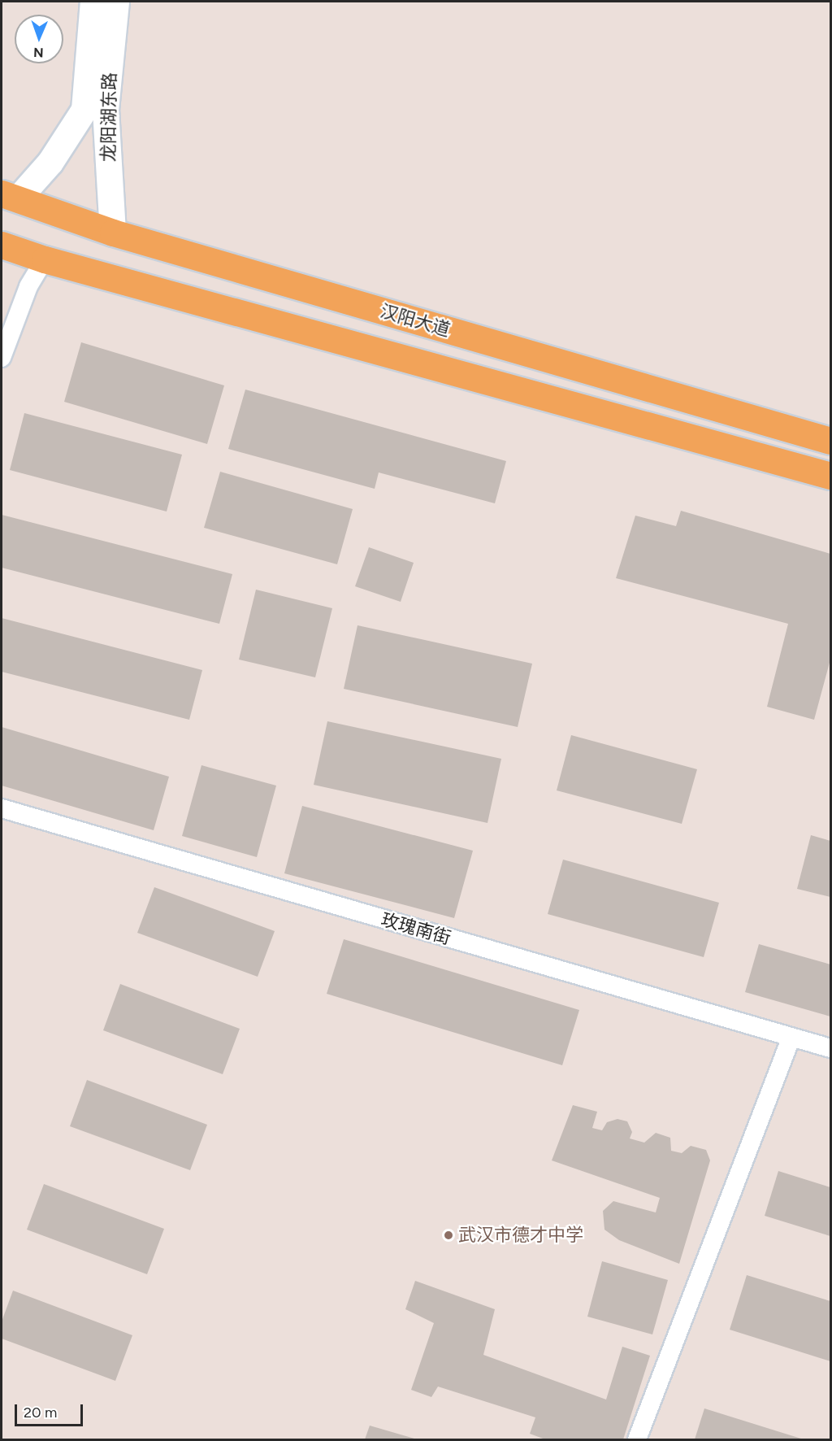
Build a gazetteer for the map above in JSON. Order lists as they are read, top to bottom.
{
  "streets": {
    "main road": ["龙阳湖东路", "汉阳大道"],
    "street": ["玫瑰南街"]
  },
  "crossings": [
    ["龙阳湖东路", "汉阳大道"]
  ],
  "places": ["武汉市德才中学"],
  "scale_bar": "20 m",
  "north": "bottom"
}
